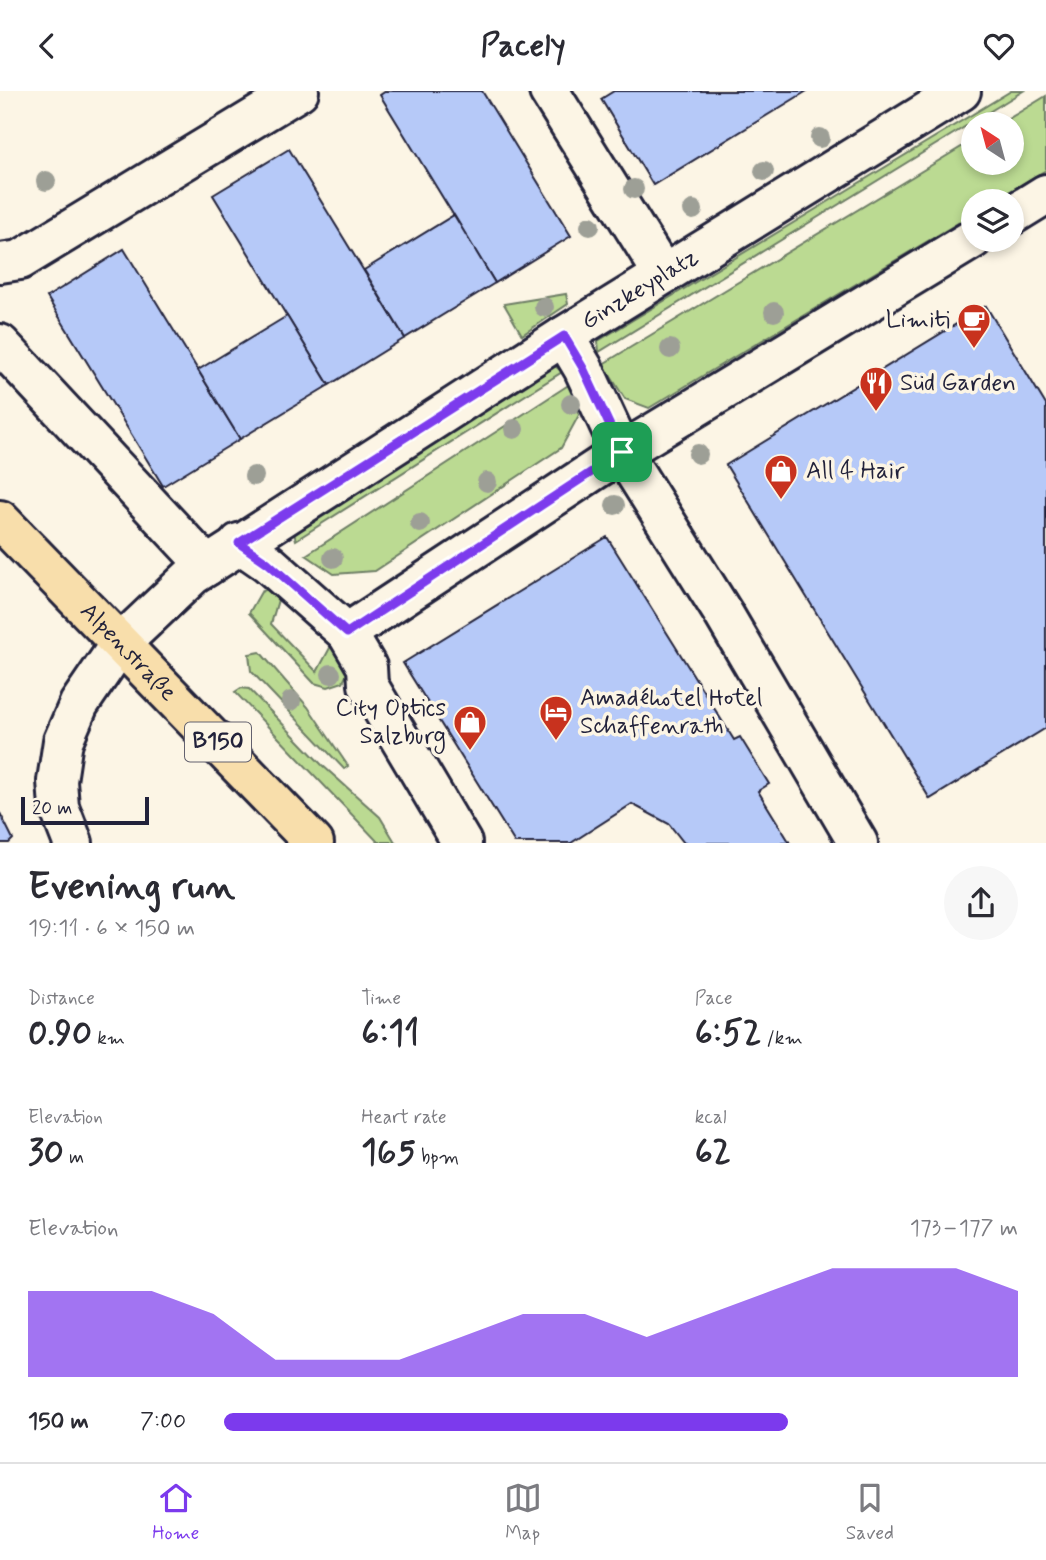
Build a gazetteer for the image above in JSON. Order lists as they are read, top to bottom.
{
  "streets": {
    "main road": ["Alpenstraße", "B150"],
    "street": ["Ginzkeyplatz"]
  },
  "crossings": [
    ["Ginzkeyplatz", "Alpenstraße"]
  ],
  "places": {
    "cafe": ["Limiti"],
    "restaurant": ["Süd Garden"],
    "shop": ["All 4 Hair", "City Optics Salzburg"],
    "hotel": ["Amadéhotel Hotel Schaffenrath"]
  },
  "scale_bar": "20 m",
  "north": "top left",
  "page": {
    "header": "Pacely",
    "scale": "20 m",
    "heading": ["Evening run", "19:11 · 6 × 150 m"],
    "stats": [
      ["Distance", "0.90 km"],
      ["Time", "6:11"],
      ["Pace", "6:52 /km"],
      ["Elevation", "30 m"],
      ["Heart rate", "165 bpm"],
      ["kcal", "62"]
    ],
    "chart": ["Elevation", "173–177 m"],
    "list": [
      {
        "name": "150 m",
        "note": "7:00"
      }
    ],
    "tabs": ["Home", "Map", "Saved"]
  }
}
